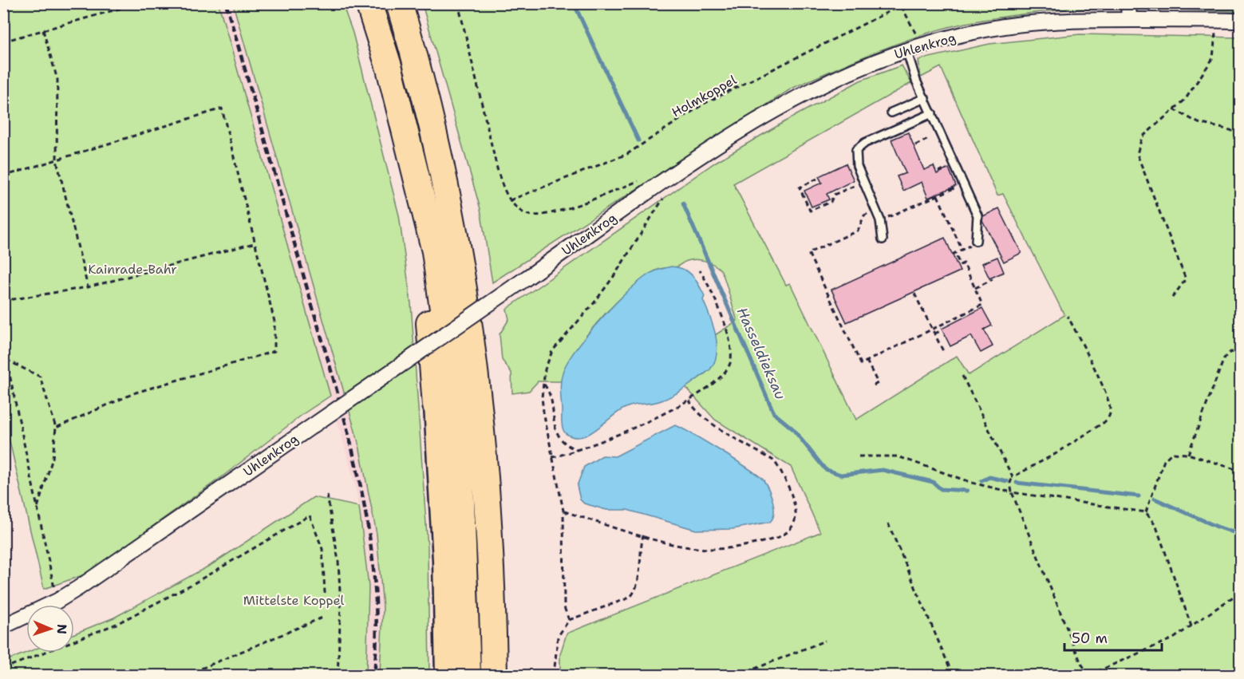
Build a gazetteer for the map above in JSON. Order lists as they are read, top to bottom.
{
  "streets": {
    "street": ["Uhlenkrog"],
    "path": ["Holmkoppel"]
  },
  "water": ["Hasseldieksau"],
  "parks": ["Kainrade-Bahr", "Mittelste Koppel"],
  "scale_bar": "50 m",
  "north": "right"
}
